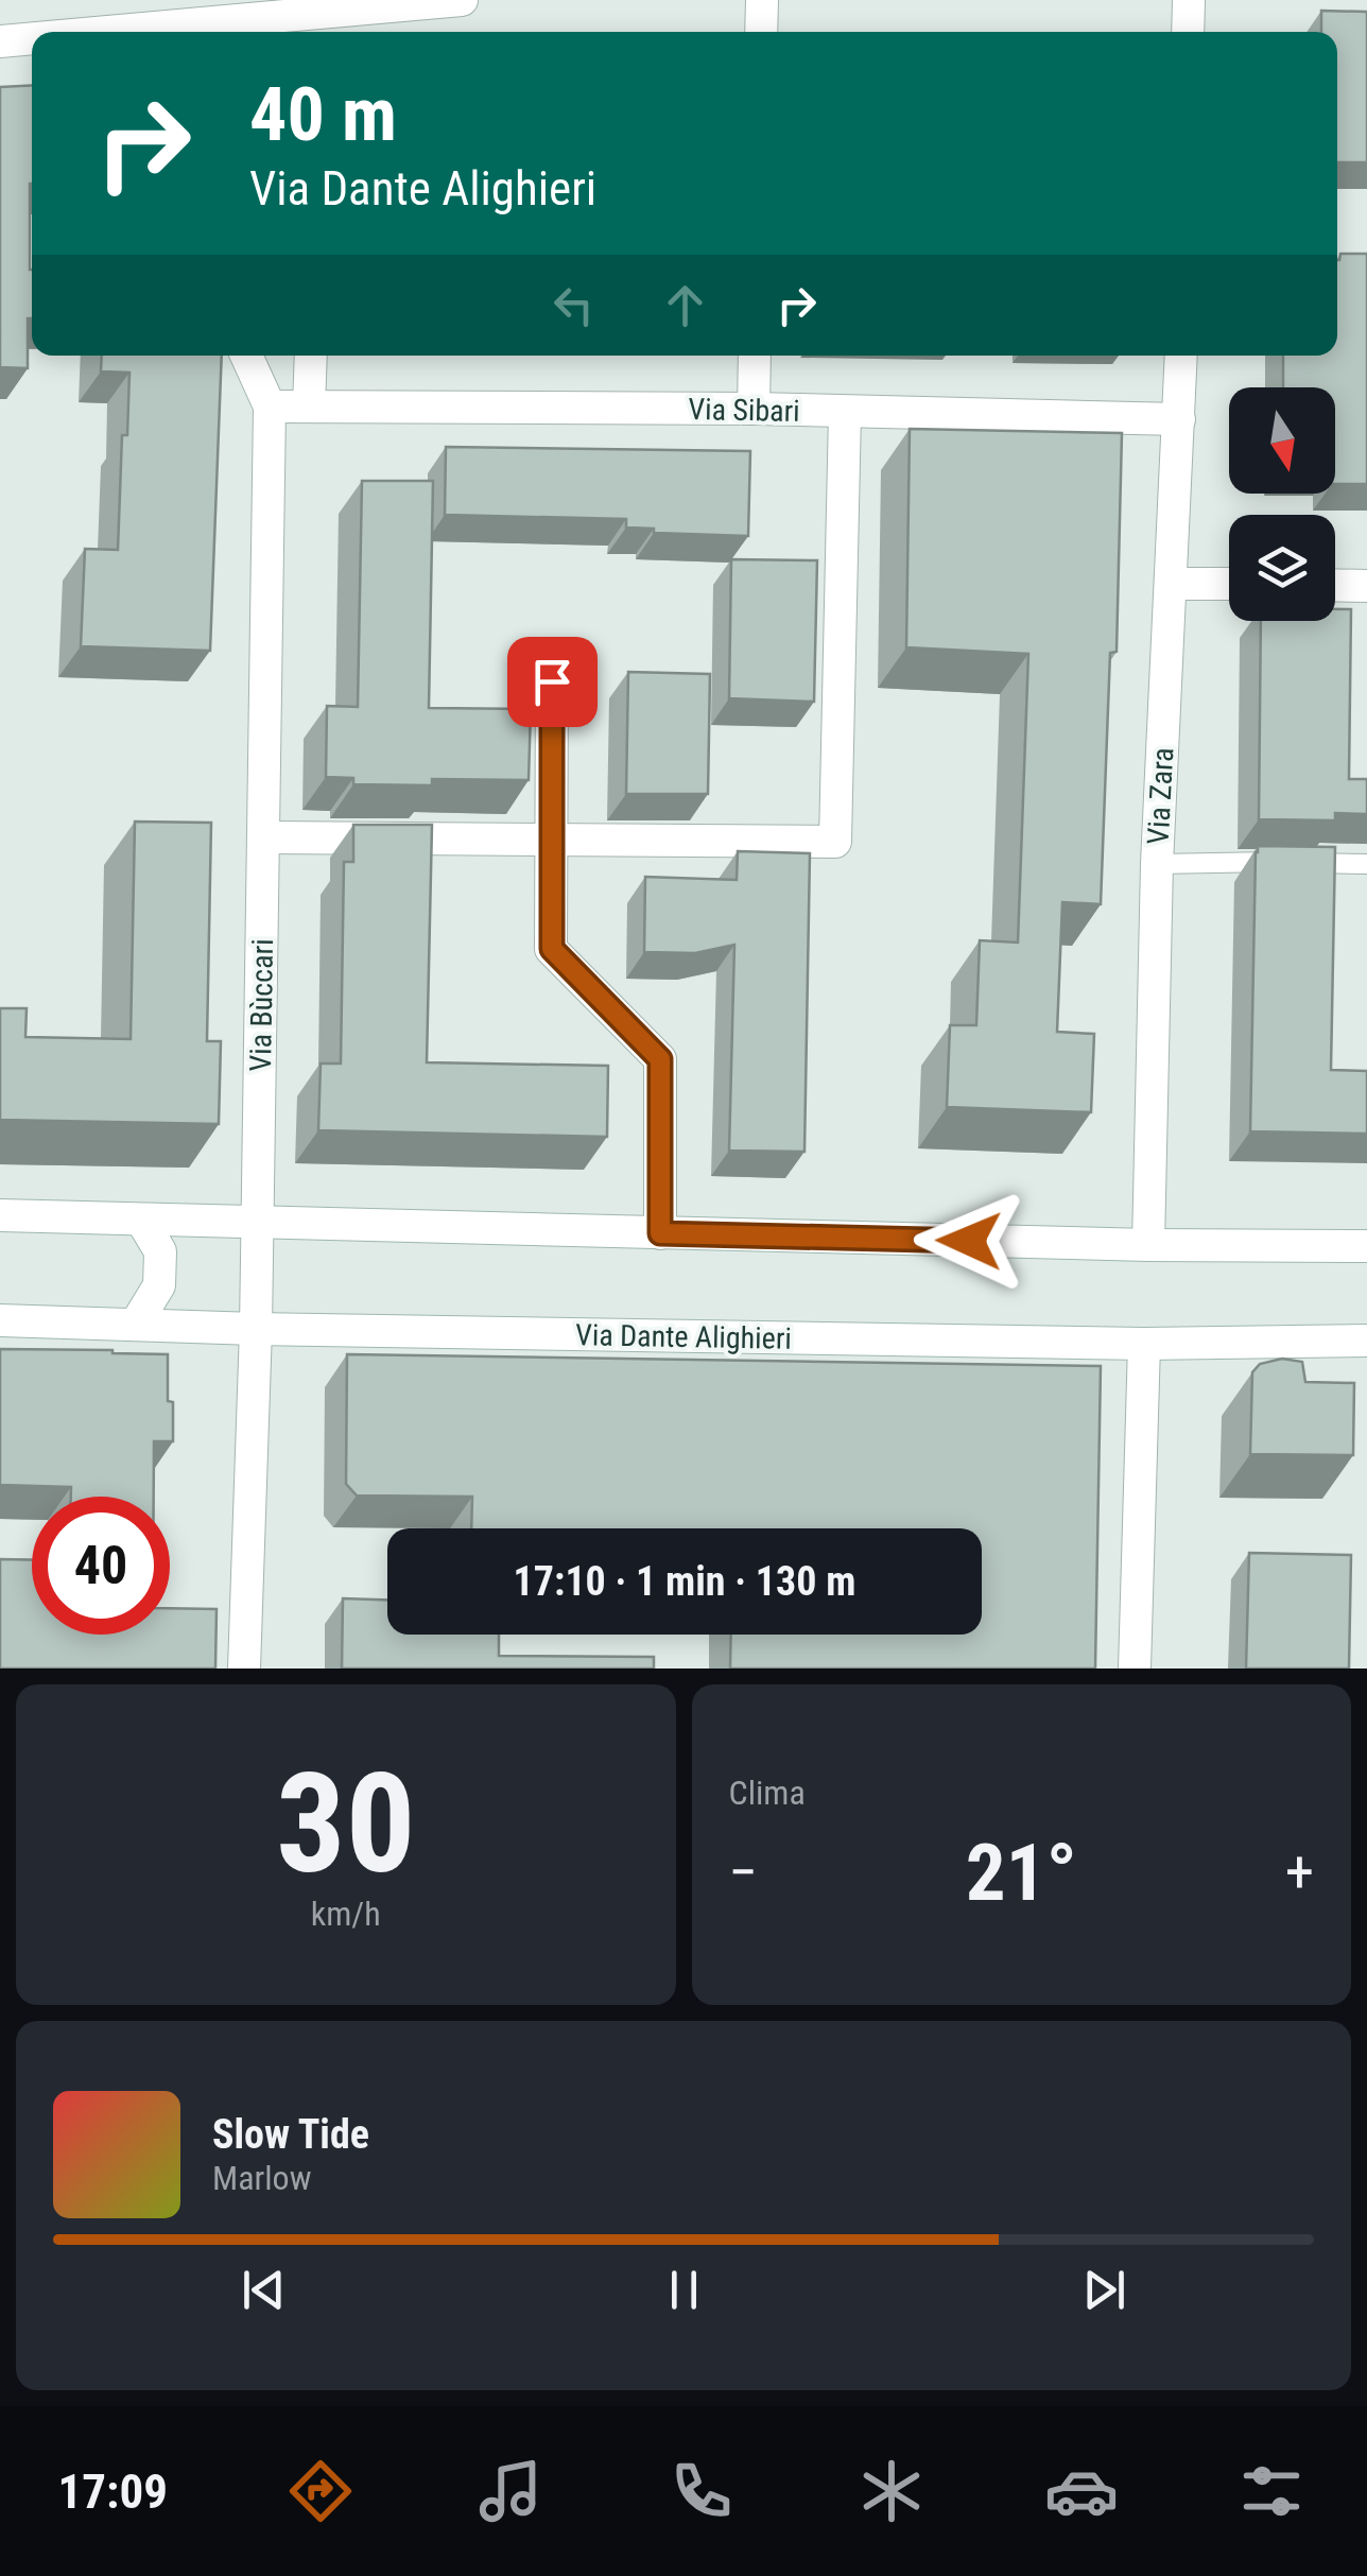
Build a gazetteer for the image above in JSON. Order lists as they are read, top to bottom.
{
  "streets": {
    "street": [
      "Via Sibari",
      "Via Zara",
      "Via Bùccari",
      "Via Dante Alighieri"
    ]
  },
  "crossings": [
    ["Via Sibari", "Via Zara"],
    ["Via Sibari", "Via Bùccari"],
    ["Via Bùccari", "Via Dante Alighieri"]
  ],
  "north": "bottom",
  "page": {
    "turn": ["40 m", "Via Dante Alighieri"],
    "limit": "40",
    "trip": "17:10 · 1 min · 130 m",
    "tile": [
      ["30", "km/h"],
      "Clima"
    ],
    "heat": ["−", "21°", "+"],
    "song": ["Slow Tide", "Marlow"],
    "tabs": "17:09"
  }
}
